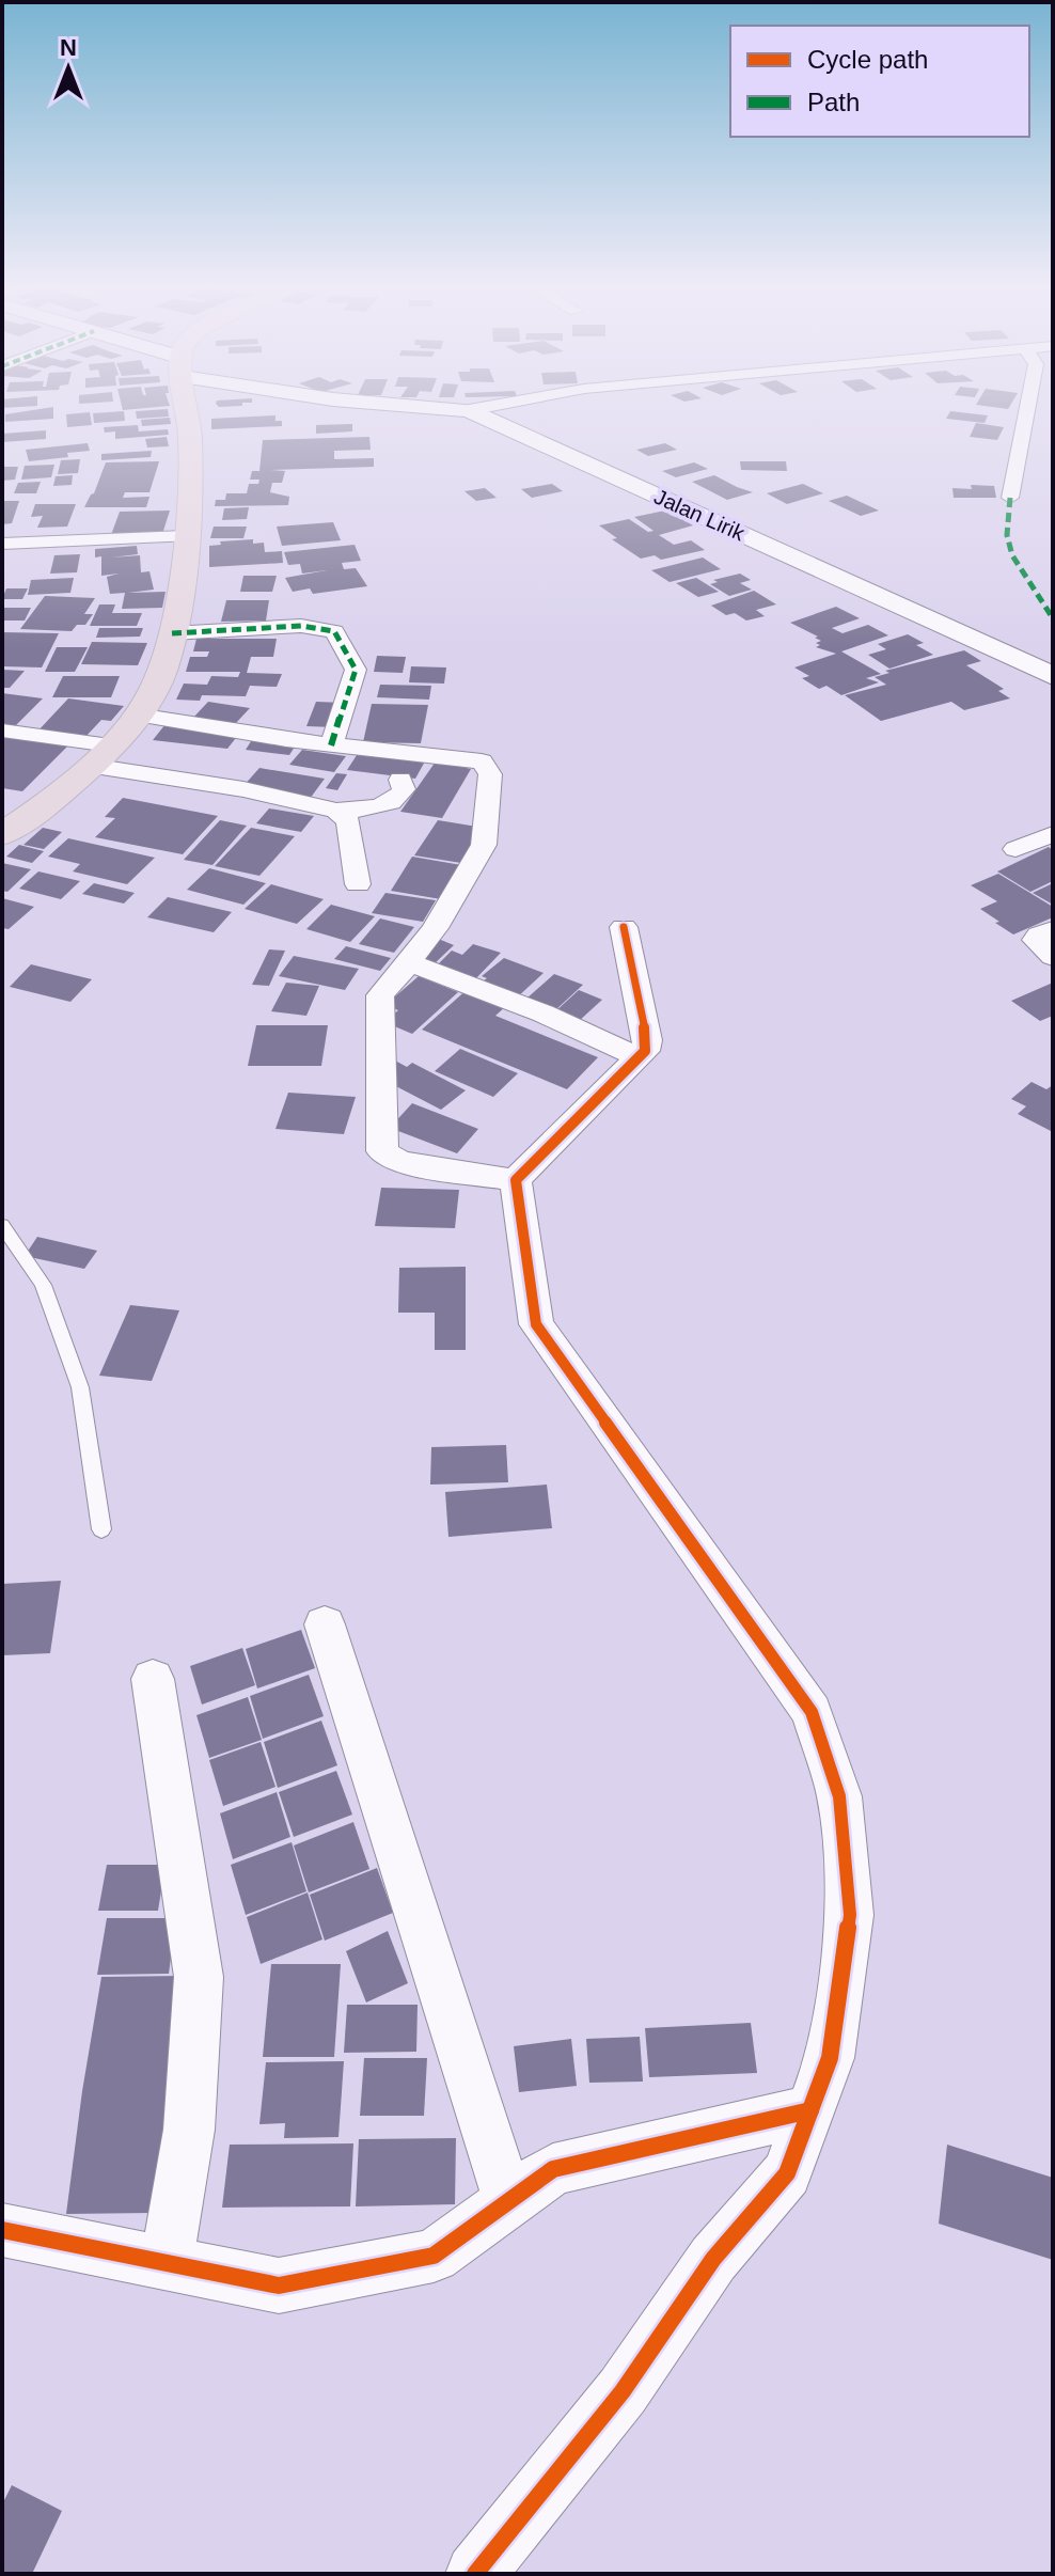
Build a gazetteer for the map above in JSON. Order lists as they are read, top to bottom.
{
  "streets": {
    "main road": ["Jalan Lirik"]
  },
  "legend": ["Cycle path", "Path"],
  "north": "top"
}
